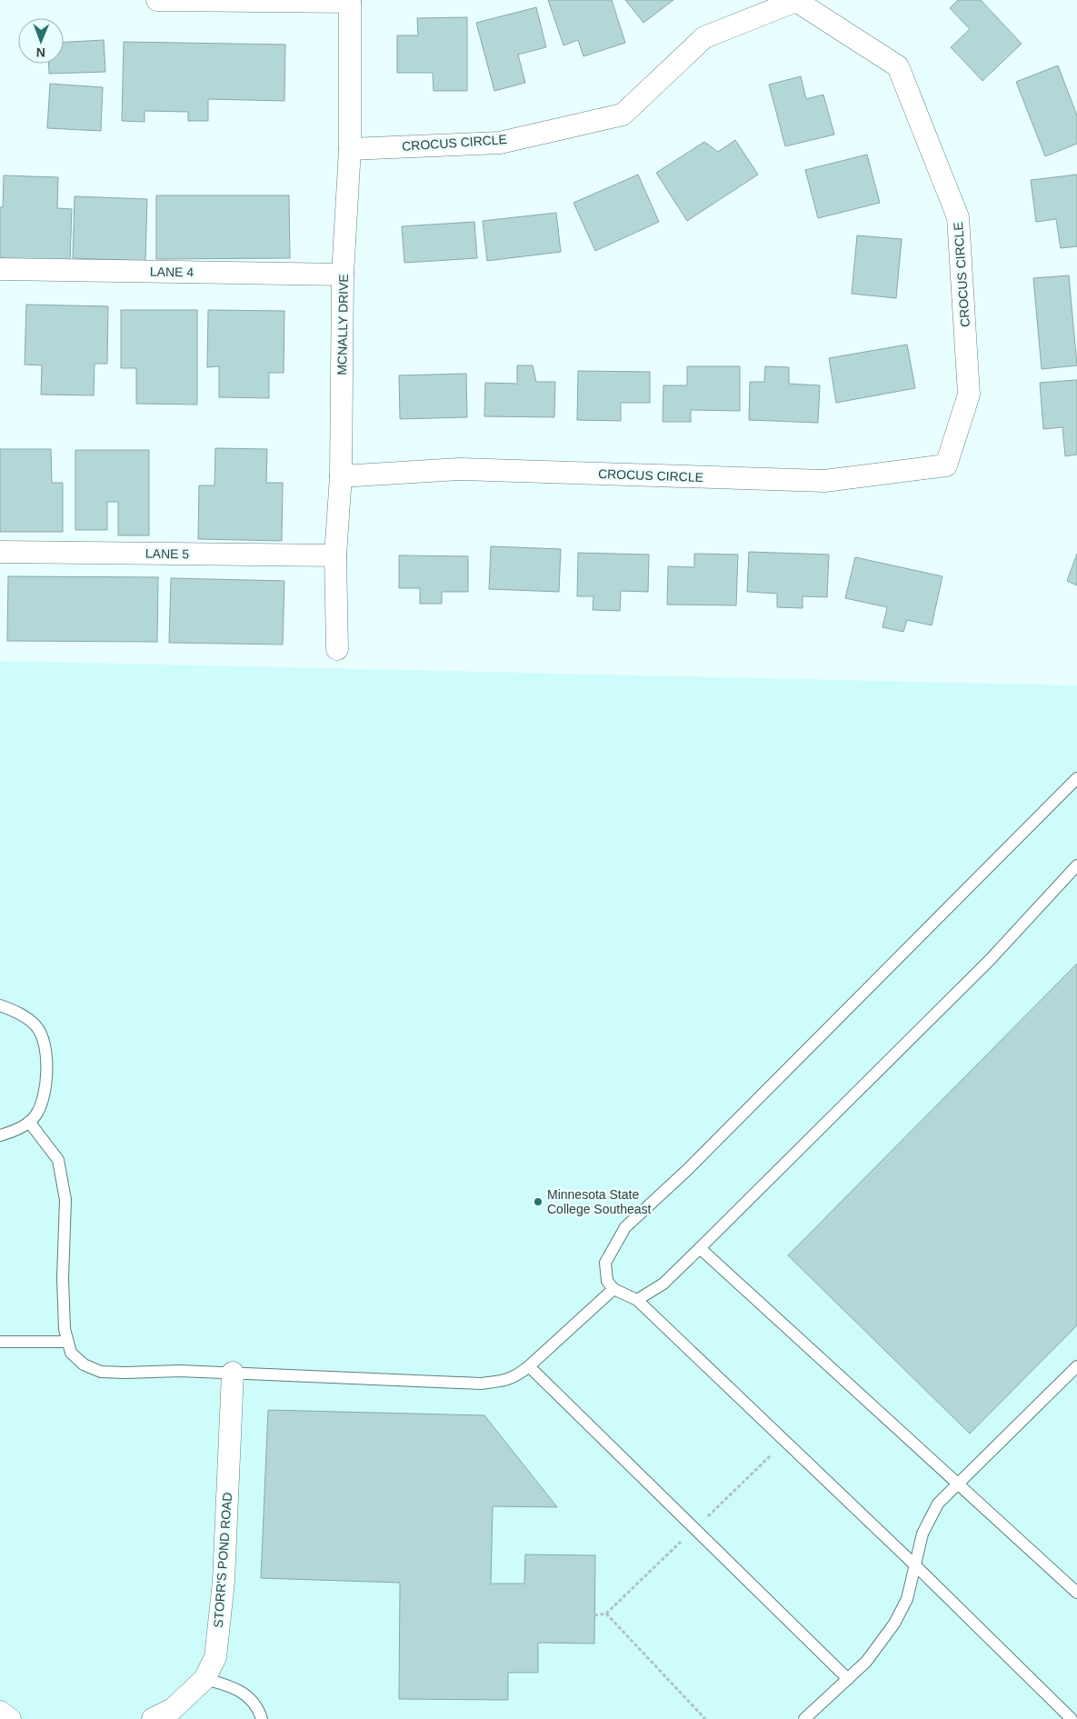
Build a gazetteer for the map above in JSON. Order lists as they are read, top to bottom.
{
  "streets": {
    "street": [
      "CROCUS CIRCLE",
      "LANE 4",
      "MCNALLY DRIVE",
      "LANE 5",
      "STORR'S POND ROAD"
    ]
  },
  "crossings": [
    ["CROCUS CIRCLE", "MCNALLY DRIVE"],
    ["LANE 4", "MCNALLY DRIVE"],
    ["MCNALLY DRIVE", "LANE 5"]
  ],
  "places": ["Minnesota State College Southeast"],
  "north": "bottom"
}
